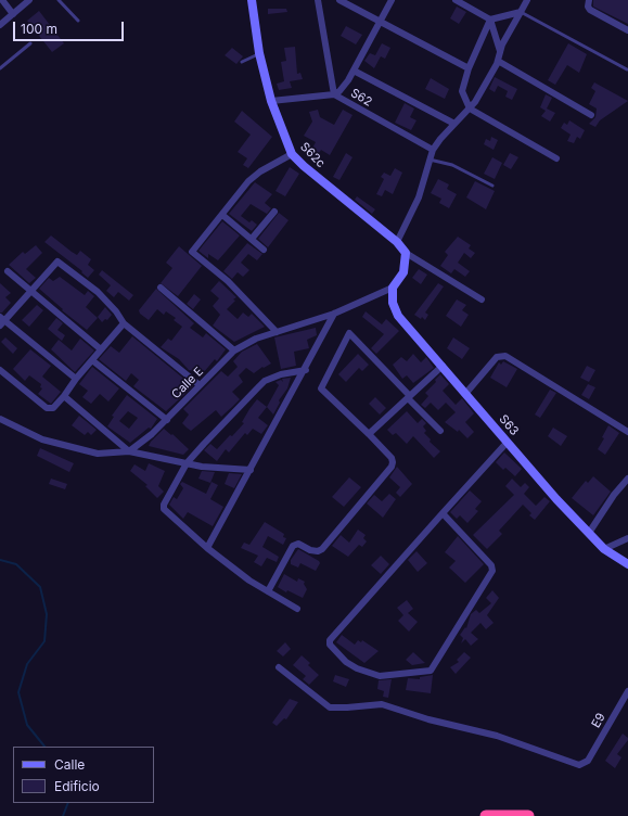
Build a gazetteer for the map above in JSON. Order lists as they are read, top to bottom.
{
  "streets": {
    "main road": ["S62c", "S63"],
    "street": ["S62", "Calle E", "E9"]
  },
  "crossings": [
    ["S62", "S62c"],
    ["Calle E", "S63"]
  ],
  "legend": ["Calle", "Edificio"],
  "scale_bar": "100 m"
}
